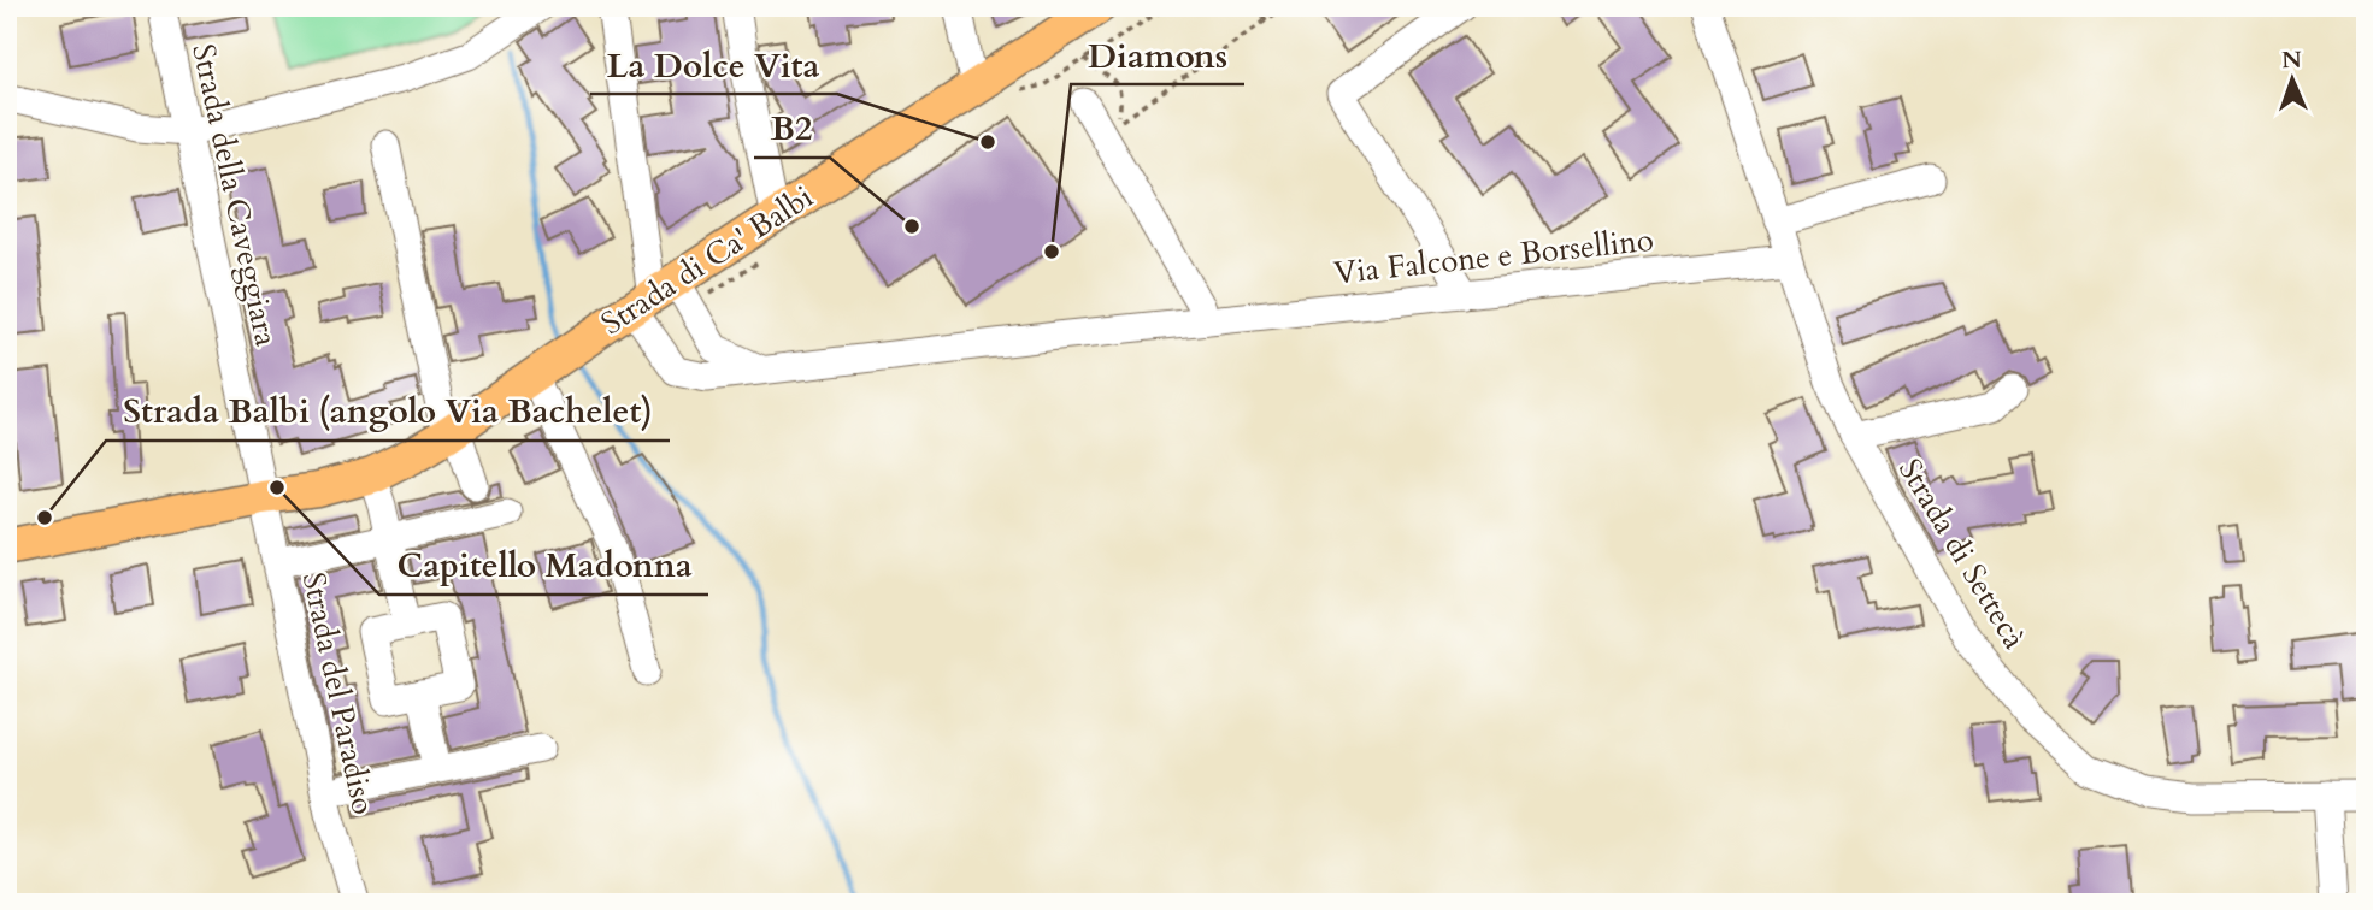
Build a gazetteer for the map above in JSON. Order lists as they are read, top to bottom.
{
  "streets": {
    "main road": ["Strada di Ca' Balbi"],
    "street": [
      "Strada della Caveggiara",
      "Via Falcone e Borsellino",
      "Strada di Settecà",
      "Strada del Paradiso"
    ]
  },
  "crossings": [
    ["Strada della Caveggiara", "Strada di Ca' Balbi"],
    ["Strada della Caveggiara", "Strada del Paradiso"],
    ["Via Falcone e Borsellino", "Strada di Ca' Balbi"],
    ["Via Falcone e Borsellino", "Strada di Settecà"],
    ["Strada di Ca' Balbi", "Strada del Paradiso"]
  ],
  "places": [
    "La Dolce Vita",
    "B2",
    "Diamons",
    "Capitello Madonna",
    "Strada Balbi (angolo Via Bachelet)"
  ],
  "north": "top"
}
